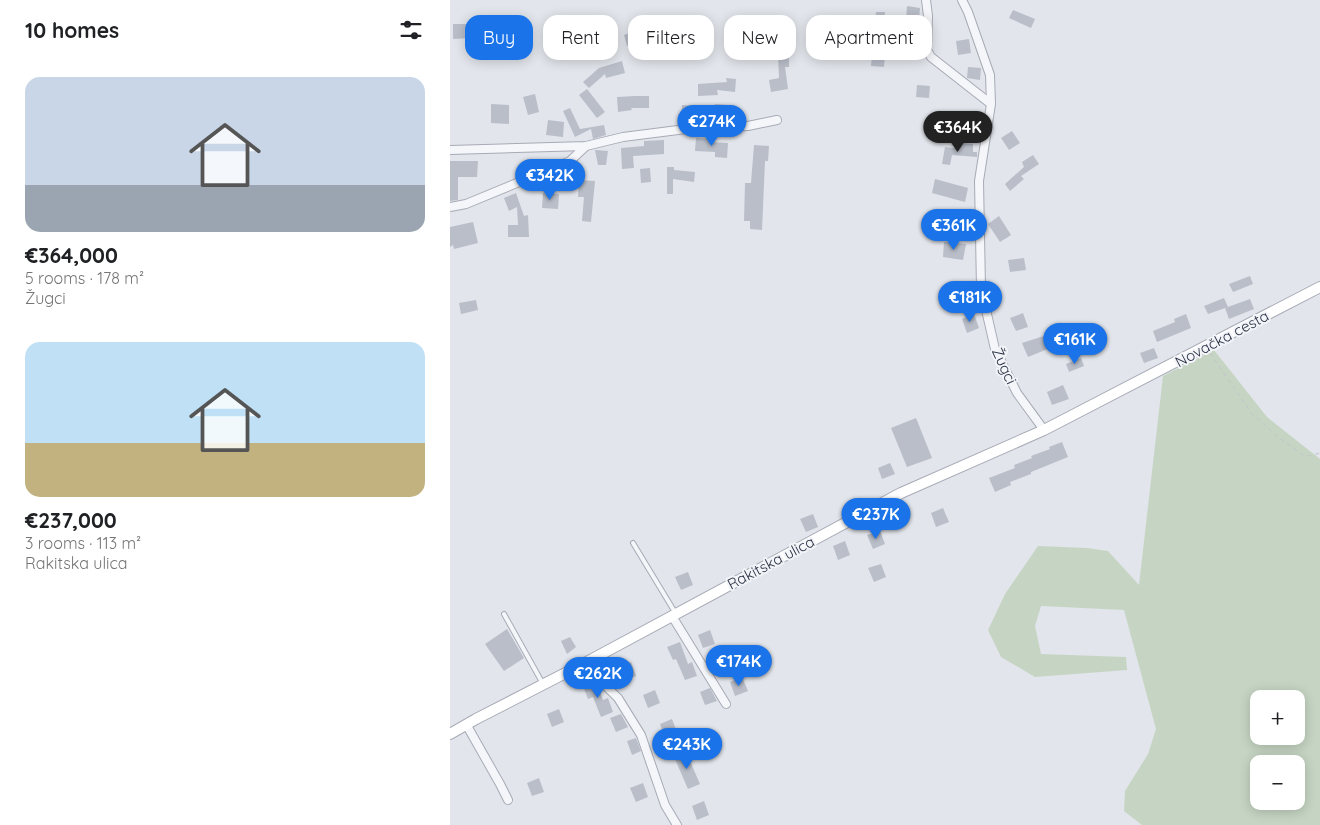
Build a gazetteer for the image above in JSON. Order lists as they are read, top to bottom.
{
  "streets": {
    "street": ["Novačka cesta", "Žugci", "Rakitska ulica"]
  },
  "crossings": [
    ["Novačka cesta", "Rakitska ulica"],
    ["Žugci", "Rakitska ulica"]
  ],
  "page": {
    "heading": "10 homes",
    "chip": [
      "Buy",
      "Rent",
      "Filters",
      "New",
      "Apartment"
    ],
    "list": [
      {
        "name": "€364,000",
        "note": "5 rooms · 178 m² · Žugci"
      },
      {
        "name": "€237,000",
        "note": "3 rooms · 113 m² · Rakitska ulica"
      }
    ],
    "price": [
      "€274K",
      "€364K",
      "€342K",
      "€361K",
      "€181K",
      "€161K",
      "€237K",
      "€174K",
      "€262K",
      "€243K"
    ],
    "map_buttons": ["+", "−"]
  }
}
